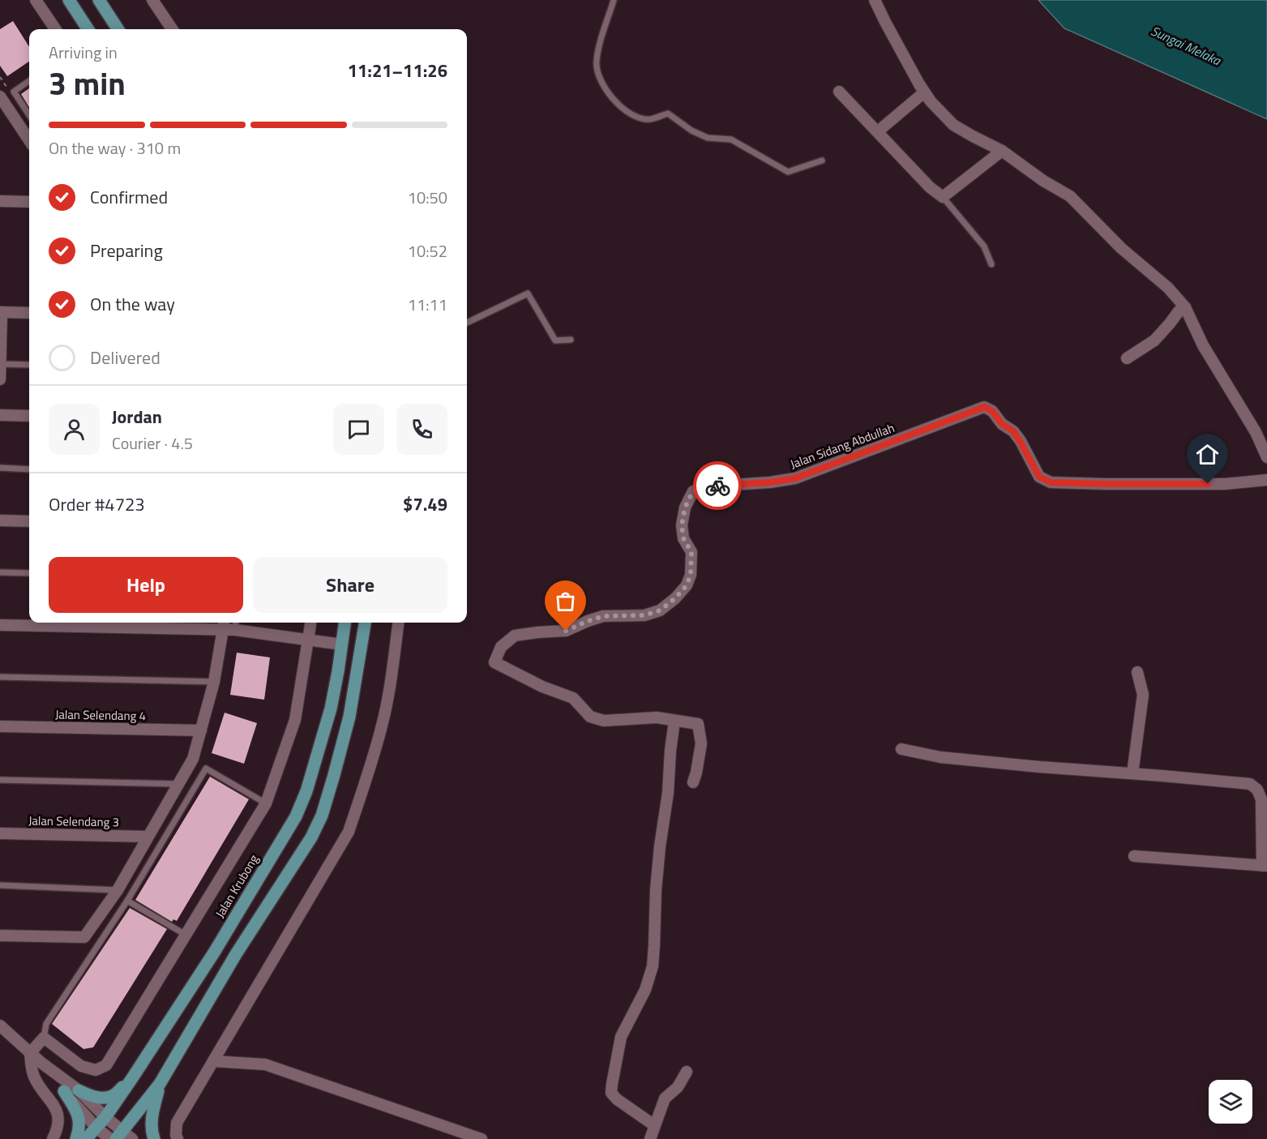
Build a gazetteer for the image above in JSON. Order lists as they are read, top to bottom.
{
  "streets": {
    "main road": ["Jalan Krubong"],
    "street": ["Jalan Sidang Abdullah", "Jalan Selendang 4", "Jalan Selendang 3"]
  },
  "water": ["Sungai Melaka"],
  "page": {
    "heading": ["3 min", "Arriving in", "11:21–11:26"],
    "panel": [
      "Jordan",
      "Courier · 4.5",
      "Order #4723",
      "$7.49"
    ],
    "bar": "On the way · 310 m",
    "list": [
      ["Confirmed", "10:50"],
      ["Preparing", "10:52"],
      ["On the way", "11:11"],
      "Delivered"
    ],
    "buttons": ["Help", "Share"]
  }
}
